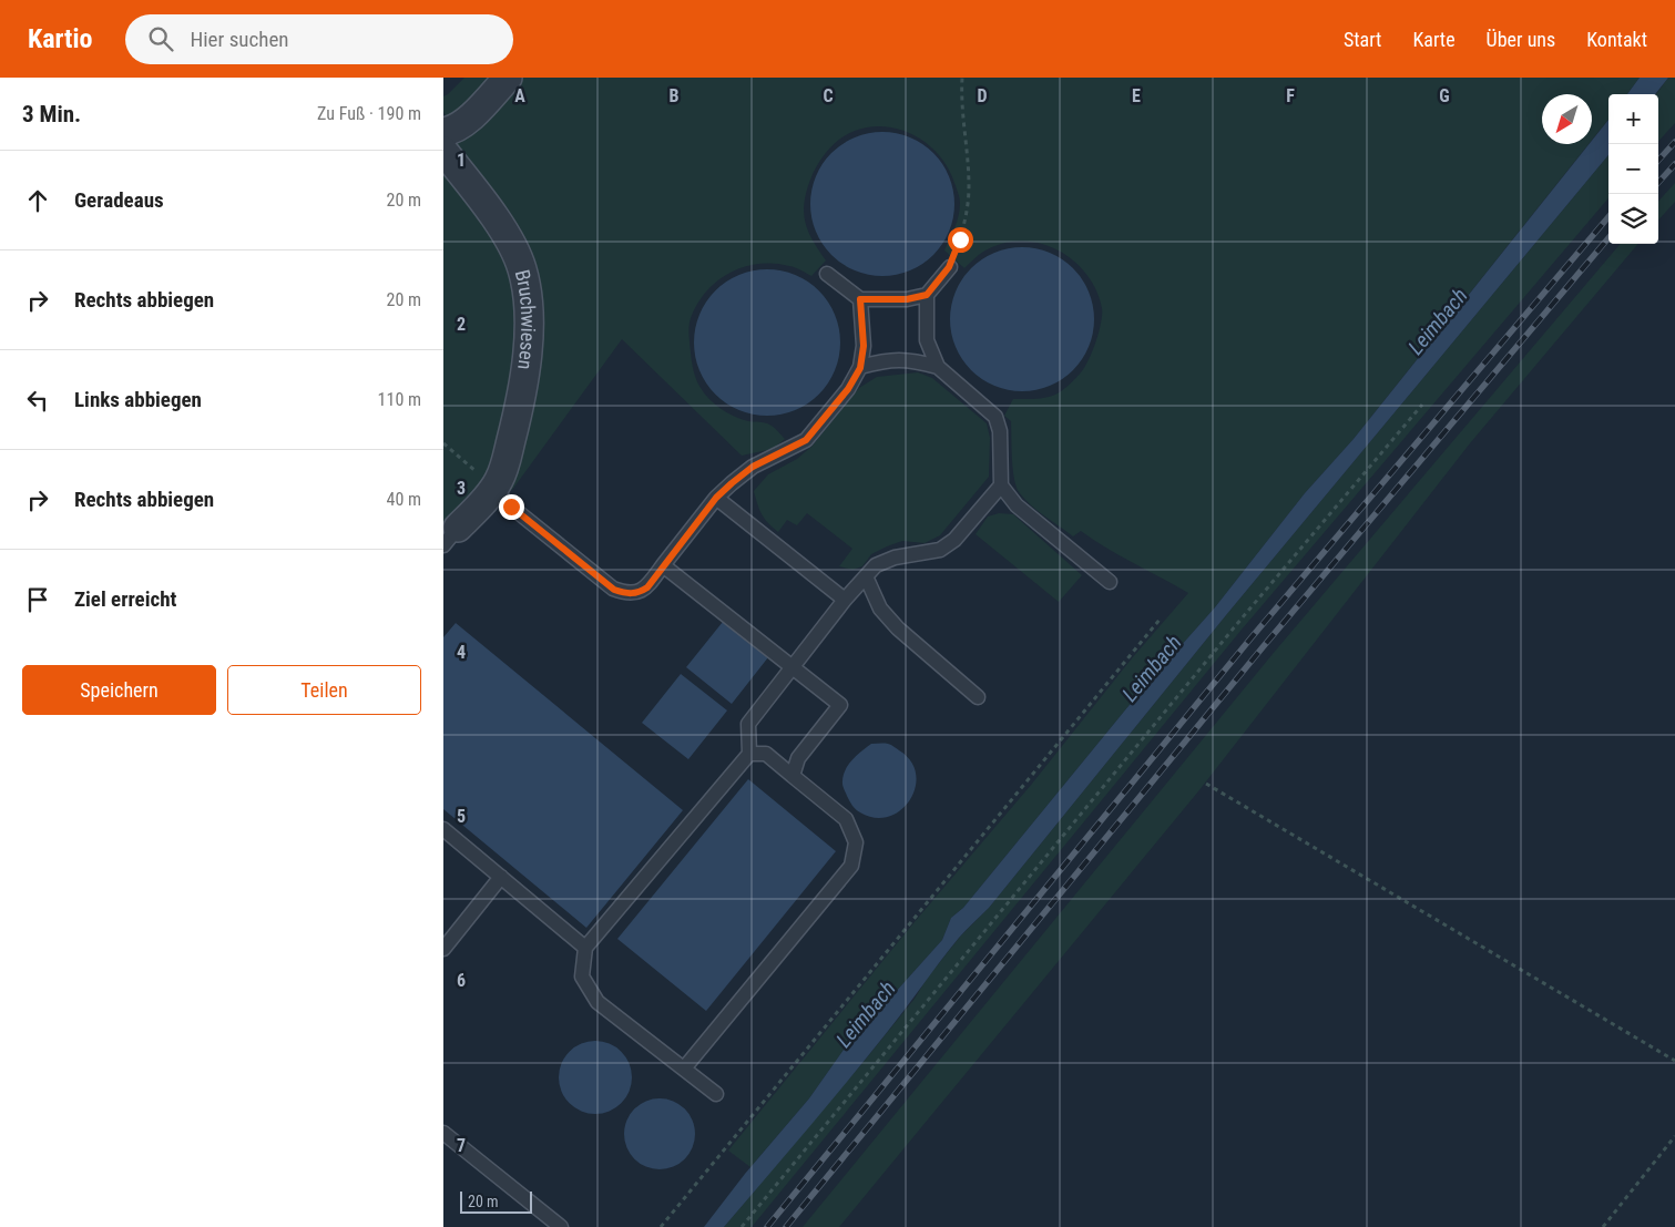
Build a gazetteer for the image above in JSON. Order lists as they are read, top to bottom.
{
  "streets": {
    "street": ["Bruchwiesen"]
  },
  "water": ["Leimbach"],
  "scale_bar": "20 m",
  "north": "bottom left",
  "page": {
    "header": "Kartio",
    "search": "Hier suchen",
    "nav": [
      "Start",
      "Karte",
      "Über uns",
      "Kontakt"
    ],
    "heading": ["3 Min.", "Zu Fuß · 190 m"],
    "map_buttons": ["+", "−"],
    "list": [
      ["Geradeaus", "20 m"],
      ["Rechts abbiegen", "20 m"],
      ["Links abbiegen", "110 m"],
      ["Rechts abbiegen", "40 m"],
      "Ziel erreicht"
    ],
    "buttons": ["Speichern", "Teilen"],
    "scale": "20 m"
  },
  "grid": {
    "columns": [
      "A",
      "B",
      "C",
      "D",
      "E",
      "F",
      "G"
    ],
    "rows": [
      "1",
      "2",
      "3",
      "4",
      "5",
      "6",
      "7"
    ]
  }
}
